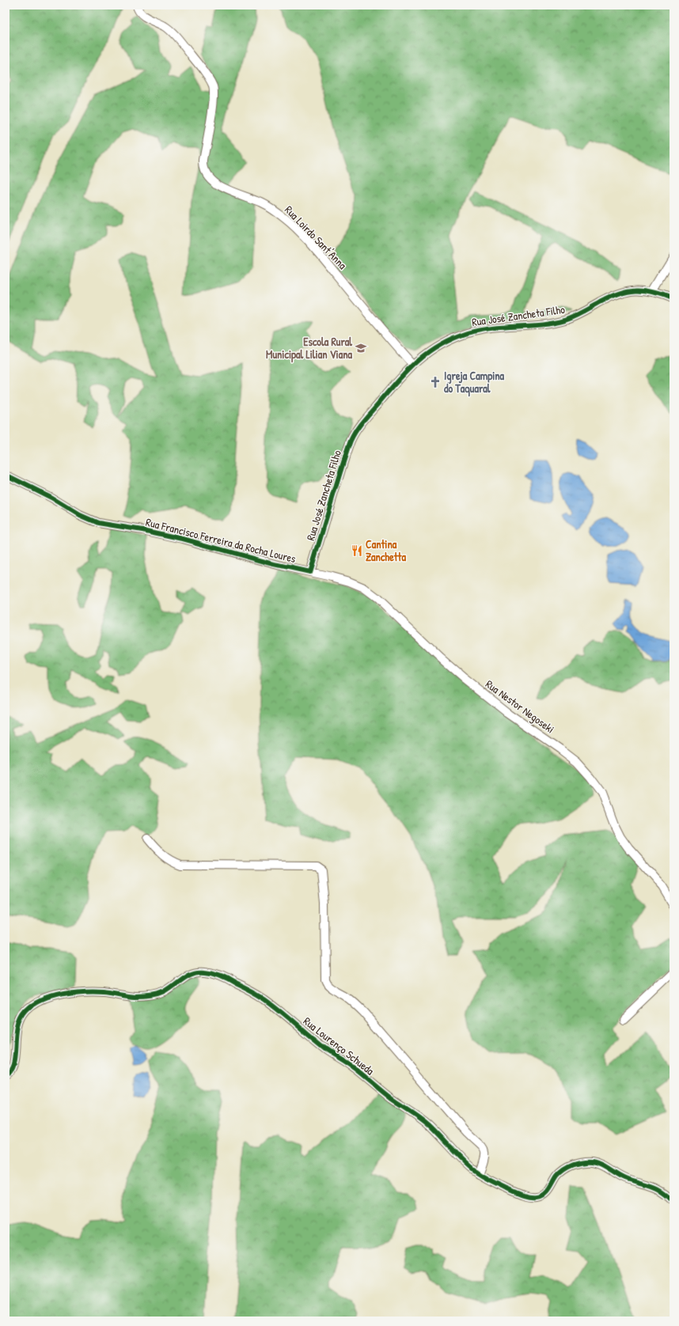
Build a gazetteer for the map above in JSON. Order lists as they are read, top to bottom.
{
  "streets": {
    "street": [
      "Rua Loirdo Sant'Anna",
      "Rua José Zancheta Filho",
      "Rua Francisco Ferreira da Rocha Loures",
      "Rua Nestor Negoseki",
      "Rua Lourenço Schueda"
    ]
  },
  "crossings": [
    ["Rua Loirdo Sant'Anna", "Rua José Zancheta Filho"],
    ["Rua José Zancheta Filho", "Rua Francisco Ferreira da Rocha Loures"],
    ["Rua José Zancheta Filho", "Rua Nestor Negoseki"],
    ["Rua Francisco Ferreira da Rocha Loures", "Rua Nestor Negoseki"]
  ],
  "places": {
    "school or university": ["Escola Rural Municipal Lilian Viana"],
    "church": ["Igreja Campina do Taquaral"],
    "restaurant": ["Cantina Zanchetta"]
  }
}
